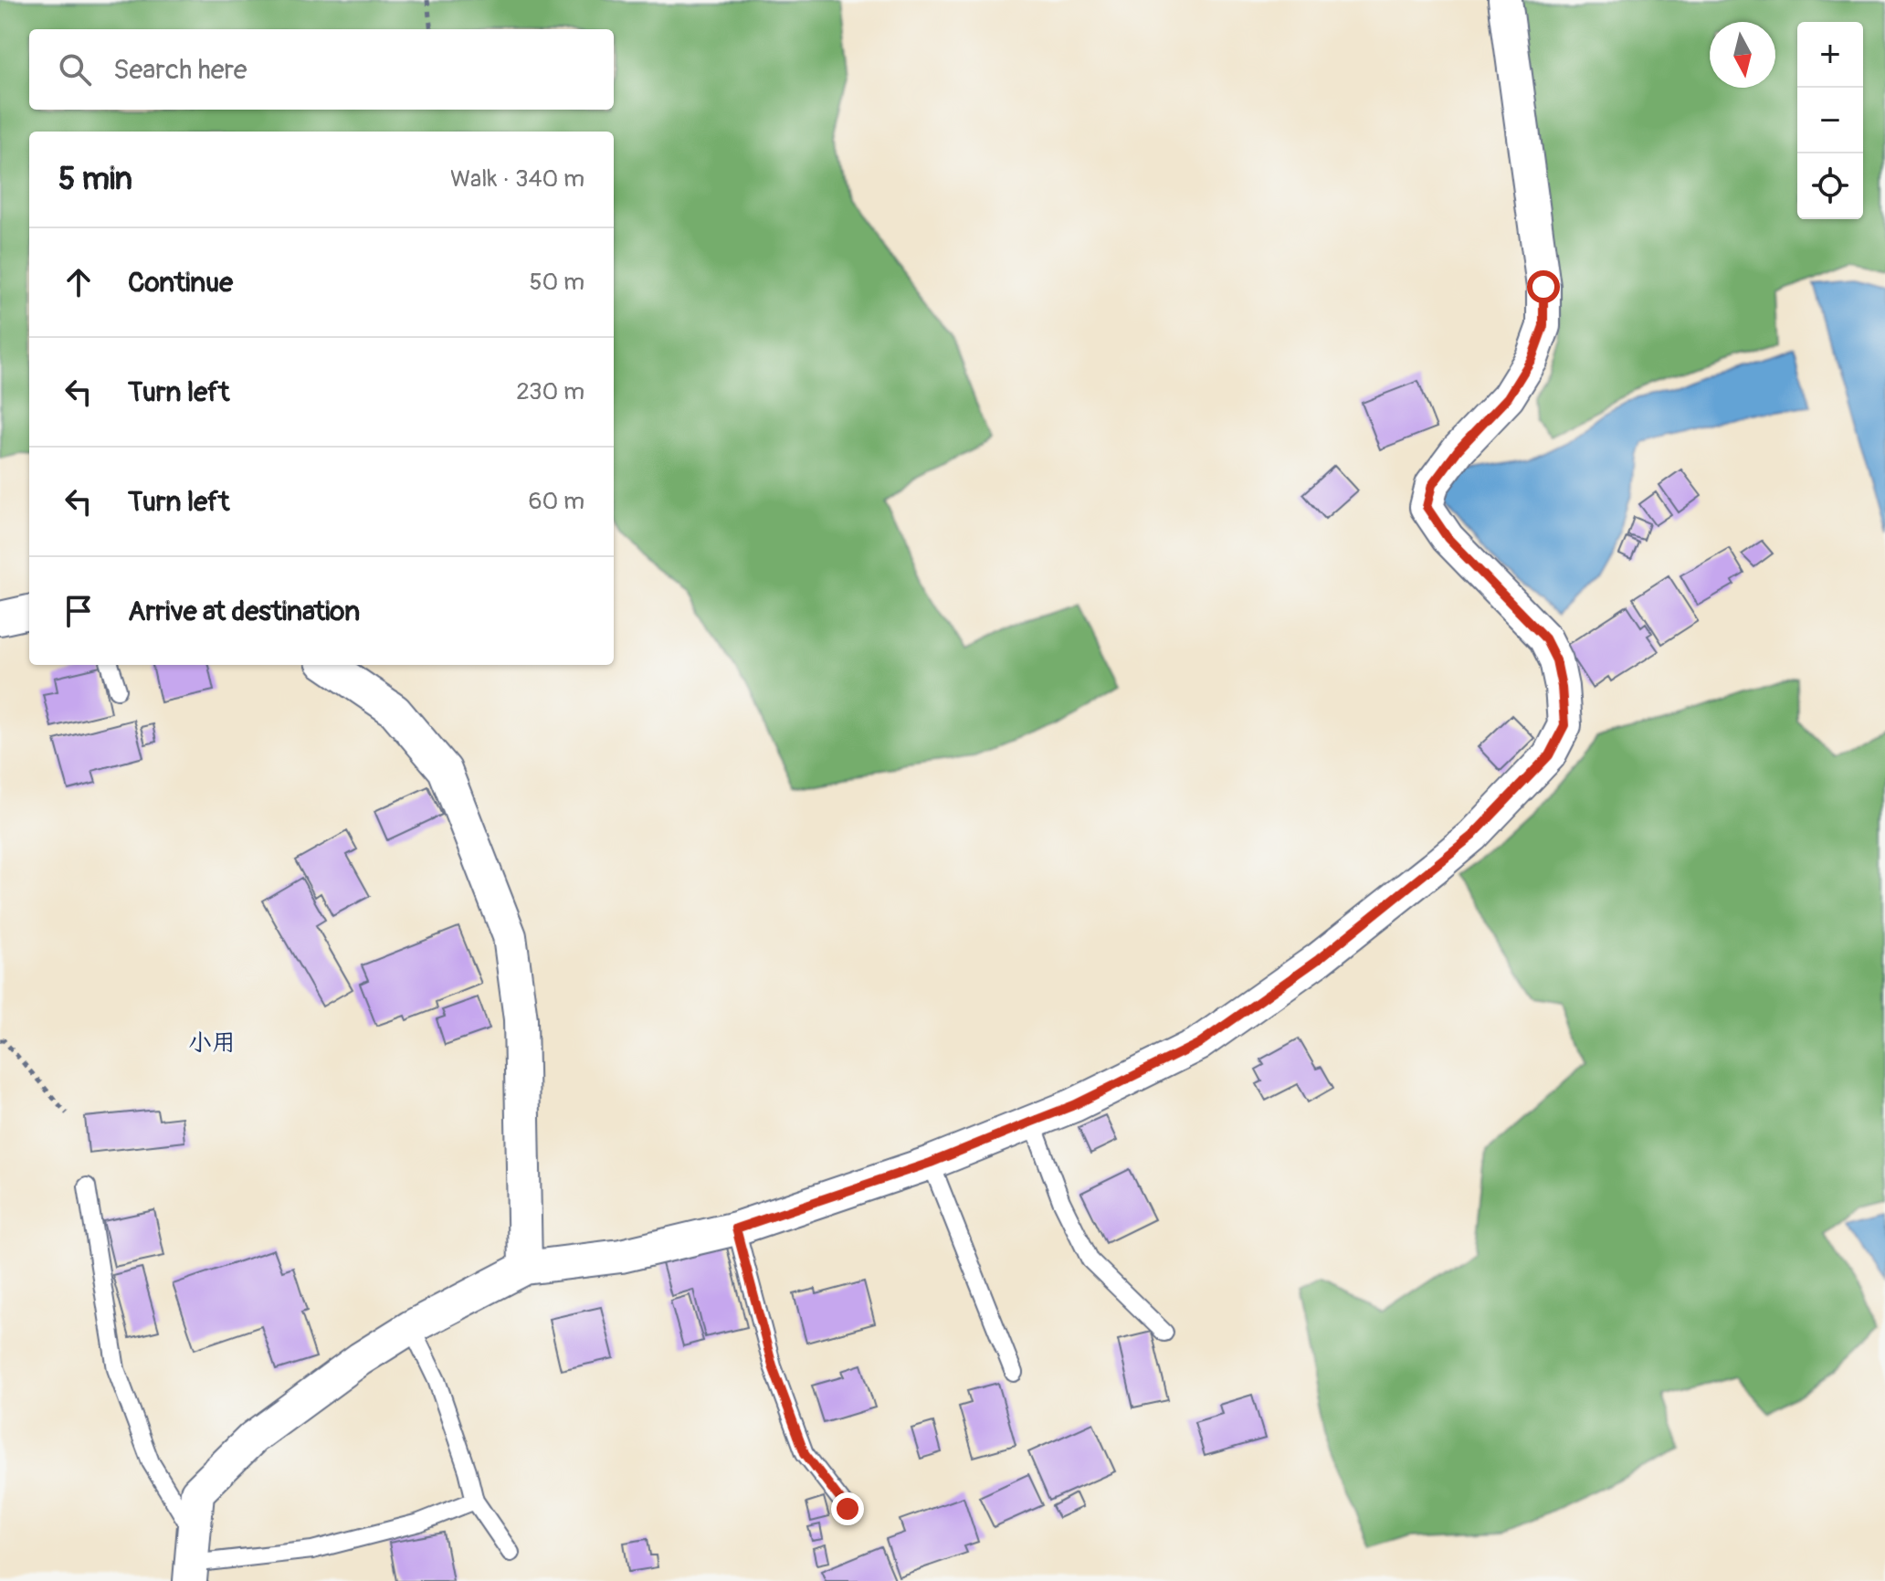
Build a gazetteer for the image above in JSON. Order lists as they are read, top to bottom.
{
  "districts": ["小用"],
  "north": "bottom",
  "page": {
    "map_buttons": ["+", "−"],
    "search": "Search here",
    "heading": ["5 min", "Walk · 340 m"],
    "list": [
      ["Continue", "50 m"],
      ["Turn left", "230 m"],
      ["Turn left", "60 m"],
      "Arrive at destination"
    ]
  }
}
